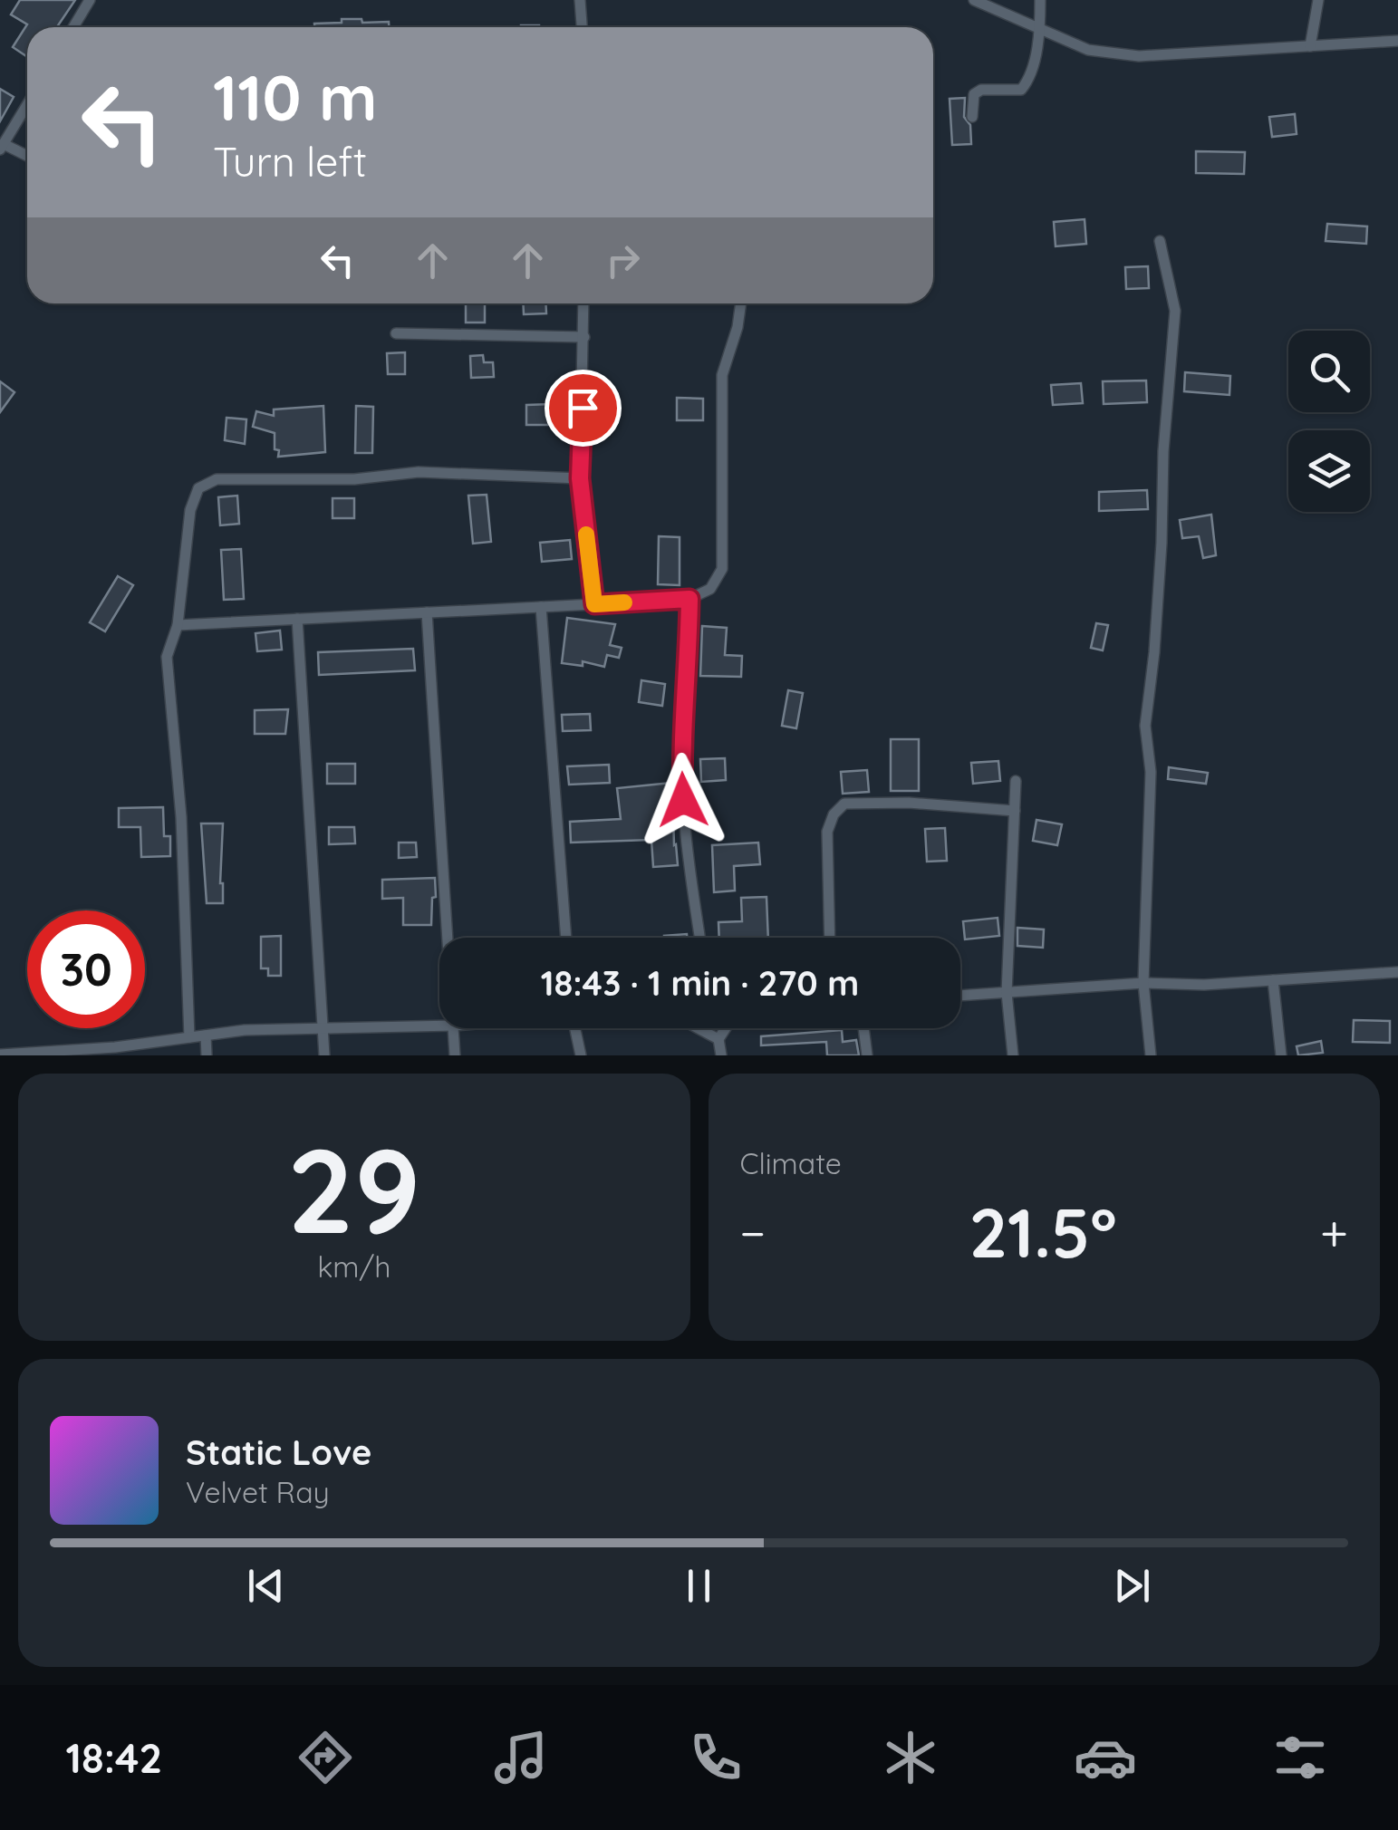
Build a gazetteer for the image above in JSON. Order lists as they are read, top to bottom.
{
  "page": {
    "turn": ["110 m", "Turn left"],
    "limit": "30",
    "trip": "18:43 · 1 min · 270 m",
    "tile": [
      ["29", "km/h"],
      "Climate"
    ],
    "heat": ["−", "21.5°", "+"],
    "song": ["Static Love", "Velvet Ray"],
    "tabs": "18:42"
  }
}
